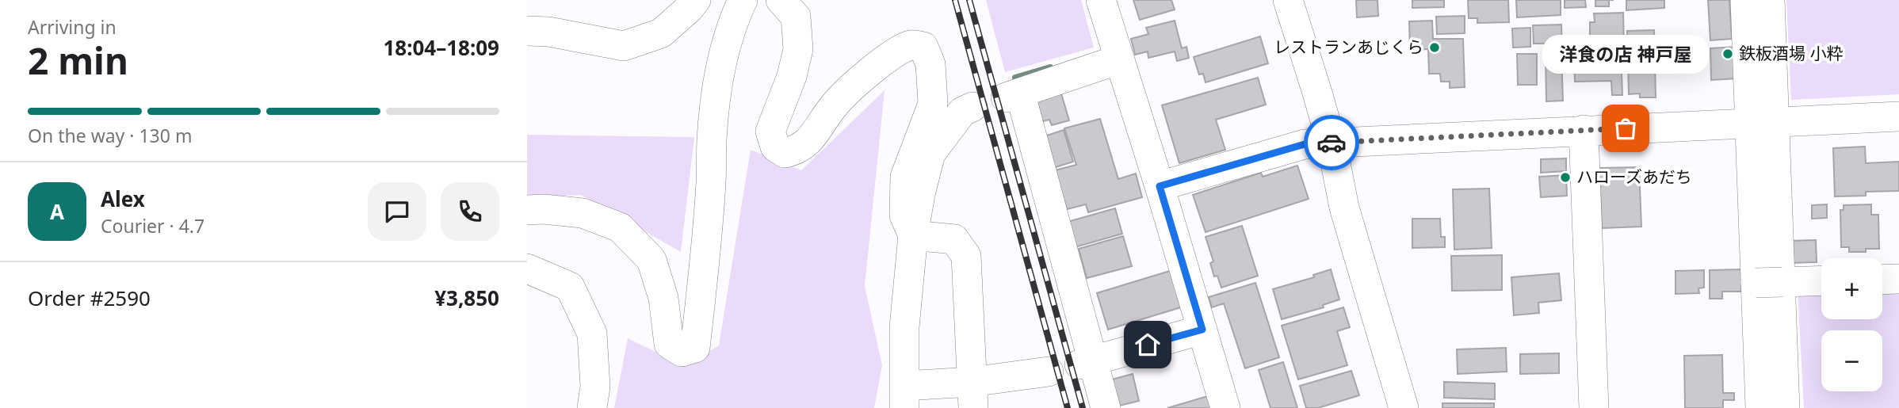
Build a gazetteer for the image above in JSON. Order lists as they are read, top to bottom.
{
  "places": [
    "レストランあじくら",
    "鉄板酒場 小粋",
    "洋食の店 神戸屋",
    "ハローズあだち"
  ],
  "page": {
    "heading": ["2 min", "Arriving in", "18:04–18:09"],
    "panel": [
      "Alex",
      "Courier · 4.7",
      "Order #2590",
      "¥3,850"
    ],
    "bubble": "洋食の店 神戸屋",
    "bar": "On the way · 130 m",
    "round": "A",
    "map_buttons": ["+", "−"]
  }
}
